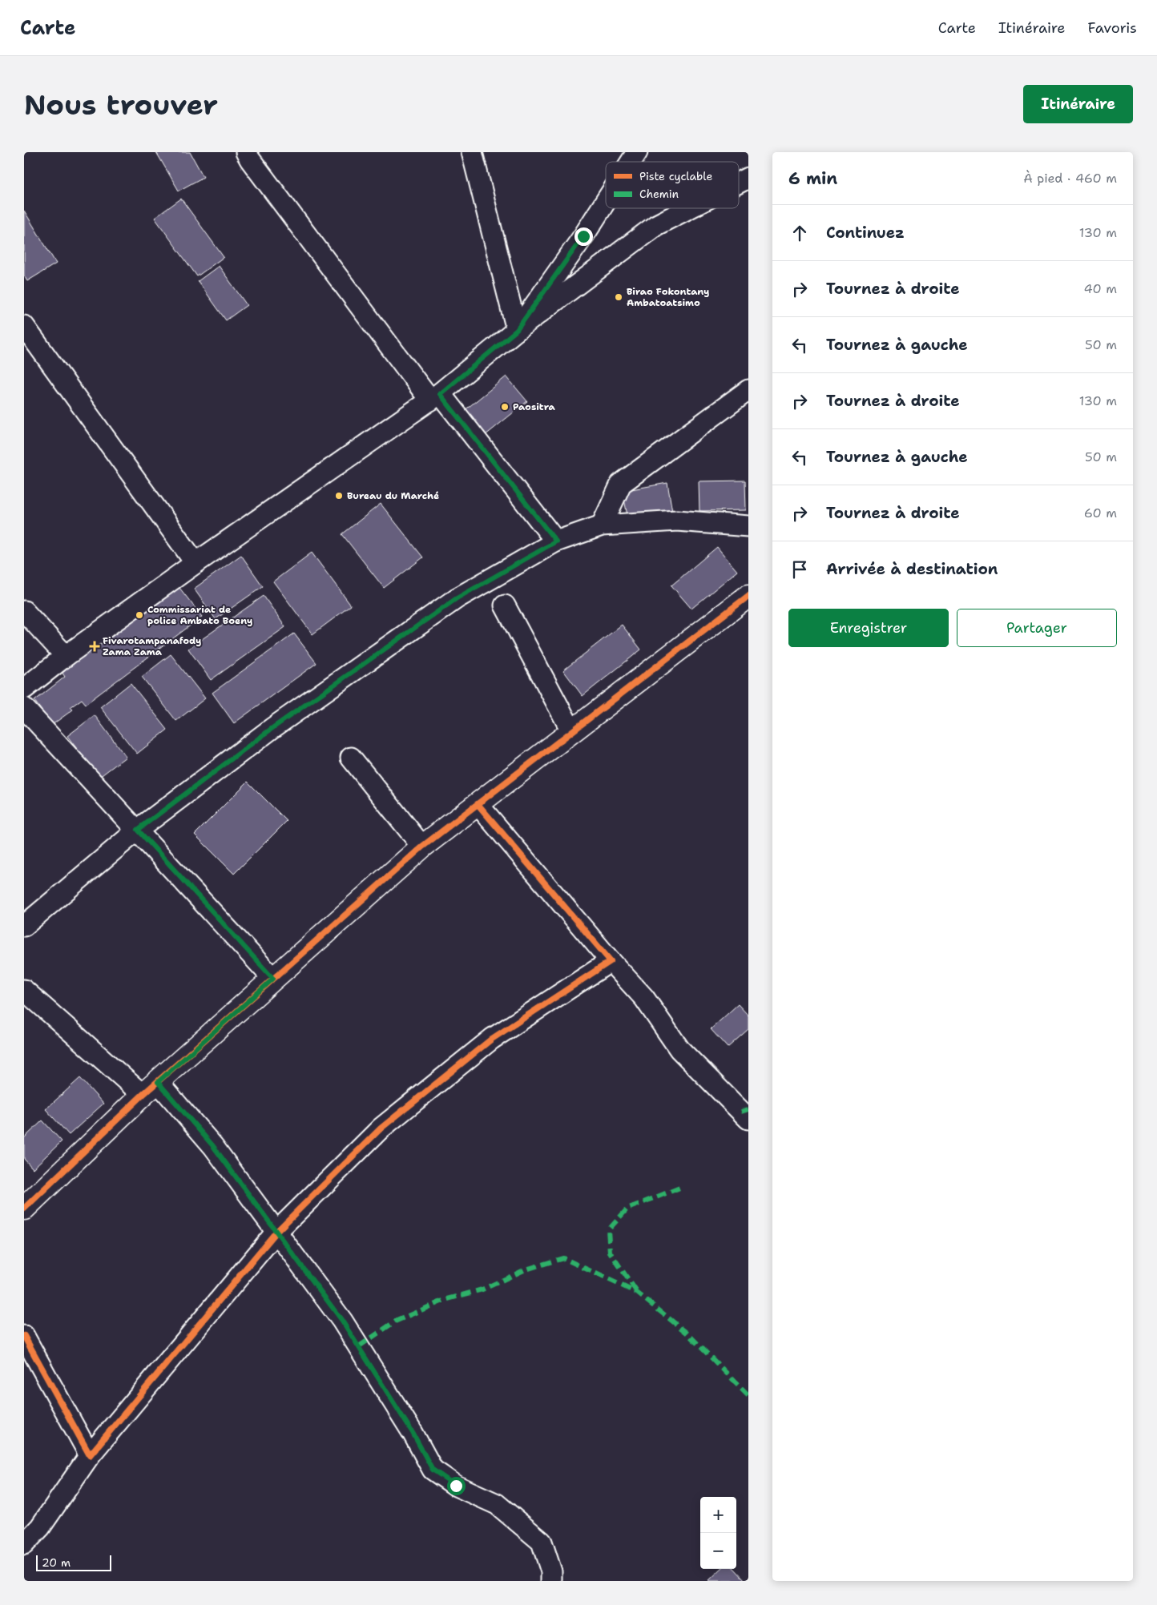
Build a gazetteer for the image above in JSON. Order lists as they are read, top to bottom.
{
  "places": {
    "other": [
      "Birao Fokontany Ambatoatsimo",
      "Paositra",
      "Bureau du Marché",
      "Commissariat de police Ambato Boeny"
    ],
    "health": ["Fivarotampanafody Zama Zama"]
  },
  "legend": ["Piste cyclable", "Chemin"],
  "scale_bar": "20 m",
  "page": {
    "header": "Carte",
    "nav": ["Carte", "Itinéraire", "Favoris"],
    "buttons": [
      "Itinéraire",
      ["Enregistrer", "Partager"]
    ],
    "title": "Nous trouver",
    "heading": ["6 min", "À pied · 460 m"],
    "list": [
      ["Continuez", "130 m"],
      ["Tournez à droite", "40 m"],
      ["Tournez à gauche", "50 m"],
      ["Tournez à droite", "130 m"],
      ["Tournez à gauche", "50 m"],
      ["Tournez à droite", "60 m"],
      "Arrivée à destination"
    ],
    "map_buttons": ["+", "−"],
    "scale": "20 m"
  }
}
